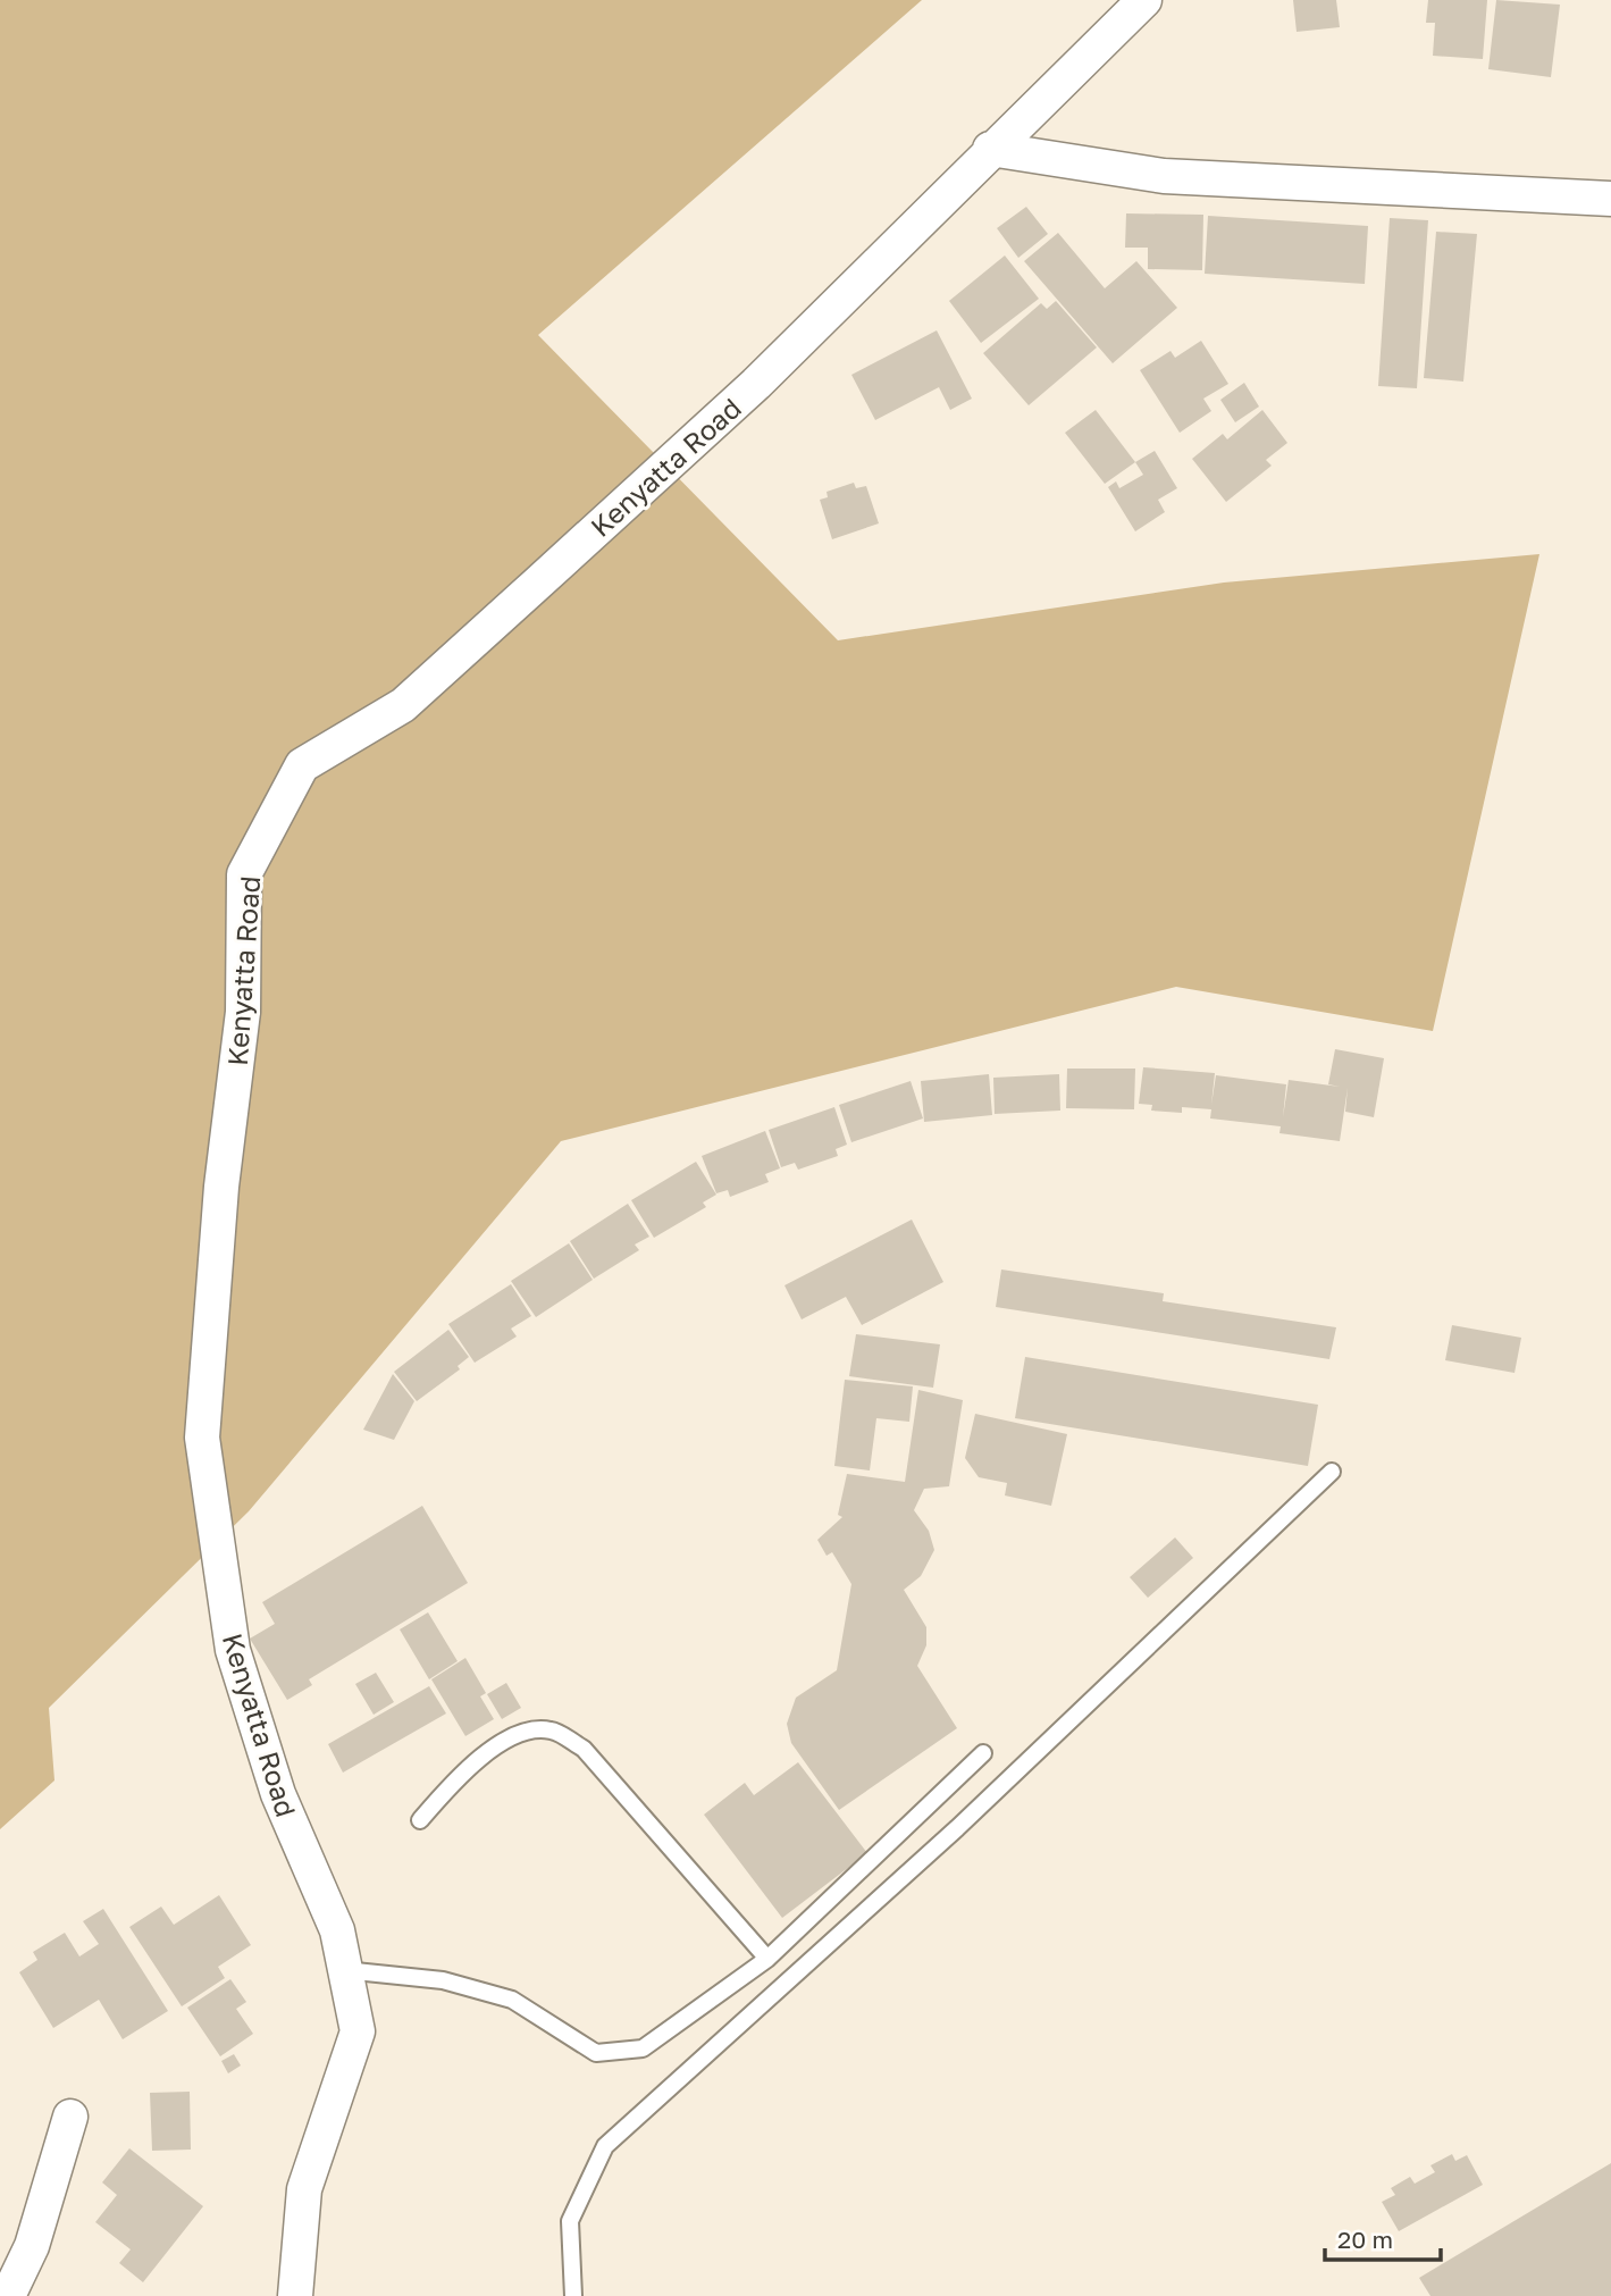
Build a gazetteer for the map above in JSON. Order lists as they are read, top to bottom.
{
  "streets": {
    "street": ["Kenyatta Road"]
  },
  "scale_bar": "20 m"
}
